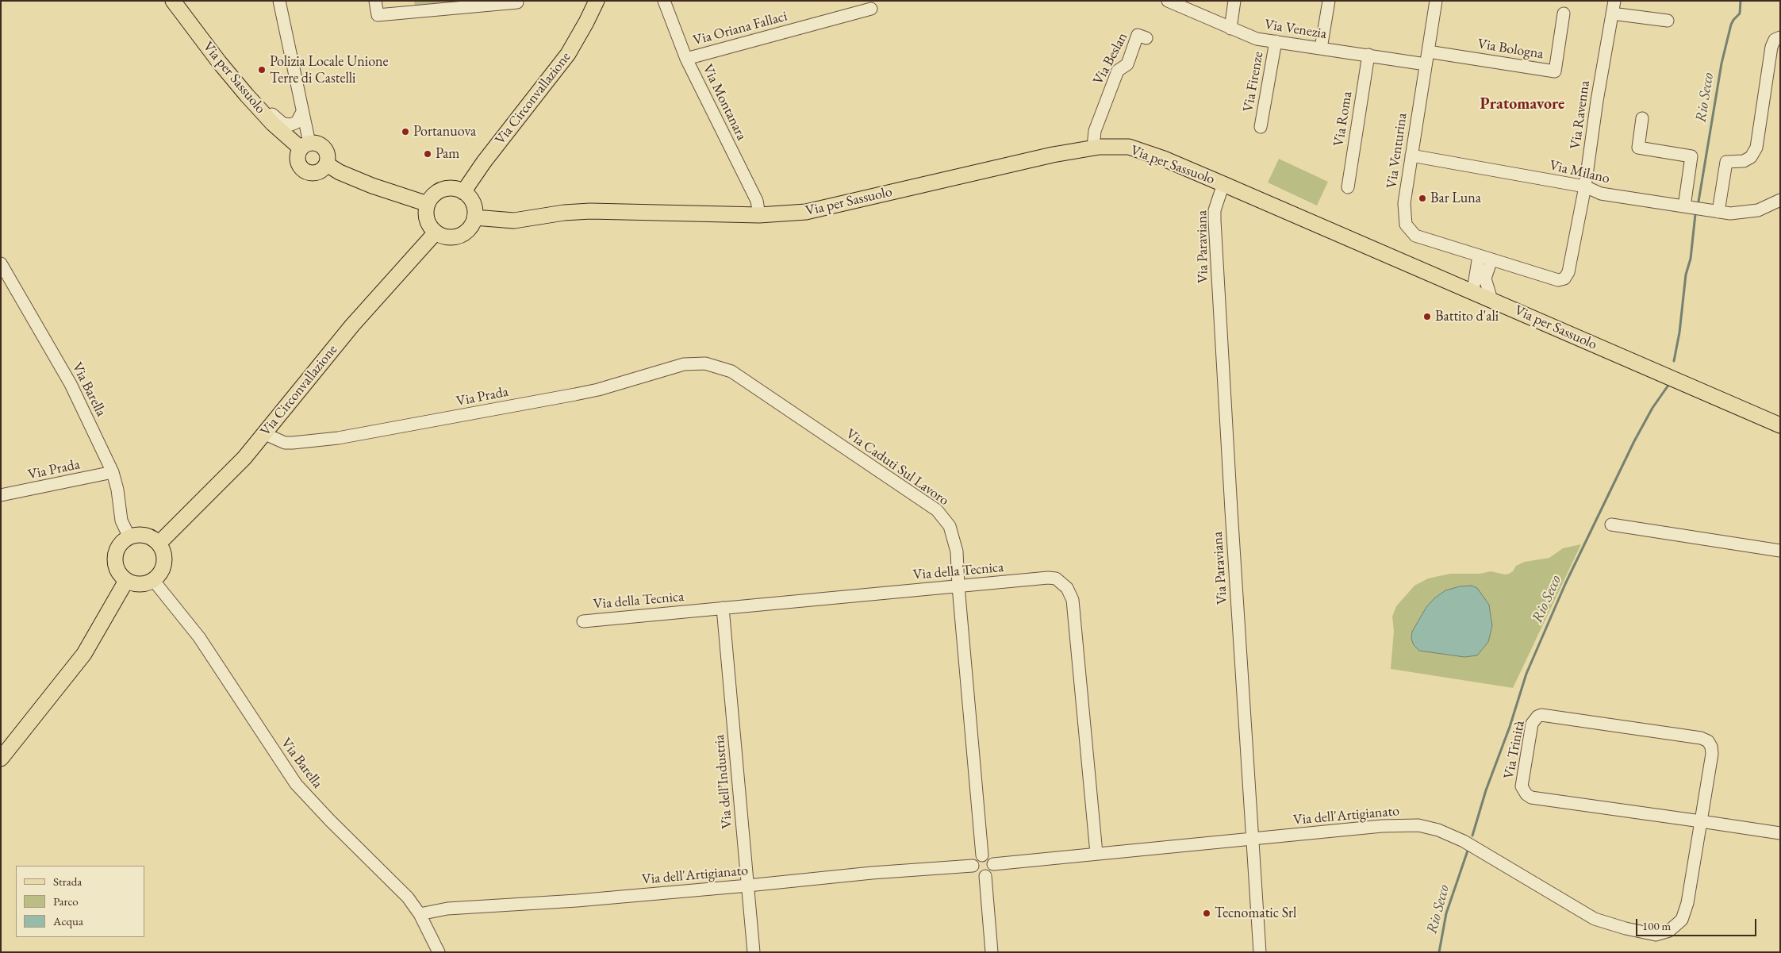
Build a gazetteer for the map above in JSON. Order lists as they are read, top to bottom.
{
  "streets": {
    "main road": ["Via per Sassuolo", "Via Circonvallazione"],
    "street": [
      "Via Oriana Fallaci",
      "Via Venezia",
      "Via Bologna",
      "Via Beslan",
      "Via Firenze",
      "Via Montanara",
      "Via Ravenna",
      "Via Roma",
      "Via Venturina",
      "Via Milano",
      "Via Paraviana",
      "Via Barella",
      "Via Prada",
      "Via Caduti Sul Lavoro",
      "Via della Tecnica",
      "Via Trinità",
      "Via dell’Industria",
      "Via dell'Artigianato"
    ]
  },
  "crossings": [
    ["Via Oriana Fallaci", "Via Montanara"],
    ["Via Venezia", "Via Firenze"],
    ["Via Venezia", "Via Roma"],
    ["Via Venezia", "Via Venturina"],
    ["Via Bologna", "Via Venturina"],
    ["Via Beslan", "Via per Sassuolo"],
    ["Via per Sassuolo", "Via Circonvallazione"],
    ["Via per Sassuolo", "Via Montanara"],
    ["Via per Sassuolo", "Via Paraviana"],
    ["Via Circonvallazione", "Via Barella"],
    ["Via Circonvallazione", "Via Prada"],
    ["Via Ravenna", "Via Venturina"],
    ["Via Ravenna", "Via Milano"],
    ["Via Venturina", "Via Milano"],
    ["Via Paraviana", "Via dell'Artigianato"],
    ["Via Barella", "Via Prada"],
    ["Via Barella", "Via dell'Artigianato"],
    ["Via Prada", "Via Caduti Sul Lavoro"],
    ["Via Caduti Sul Lavoro", "Via della Tecnica"],
    ["Via Caduti Sul Lavoro", "Via dell'Artigianato"],
    ["Via della Tecnica", "Via dell’Industria"],
    ["Via della Tecnica", "Via dell'Artigianato"],
    ["Via Trinità", "Via dell'Artigianato"],
    ["Via dell’Industria", "Via dell'Artigianato"]
  ],
  "districts": ["Pratomavore"],
  "water": ["Rio Secco"],
  "places": [
    "Polizia Locale Unione Terre di Castelli",
    "Portanuova",
    "Pam",
    "Bar Luna",
    "Battito d'ali",
    "Tecnomatic Srl"
  ],
  "legend": ["Strada", "Parco", "Acqua"],
  "scale_bar": "100 m"
}
